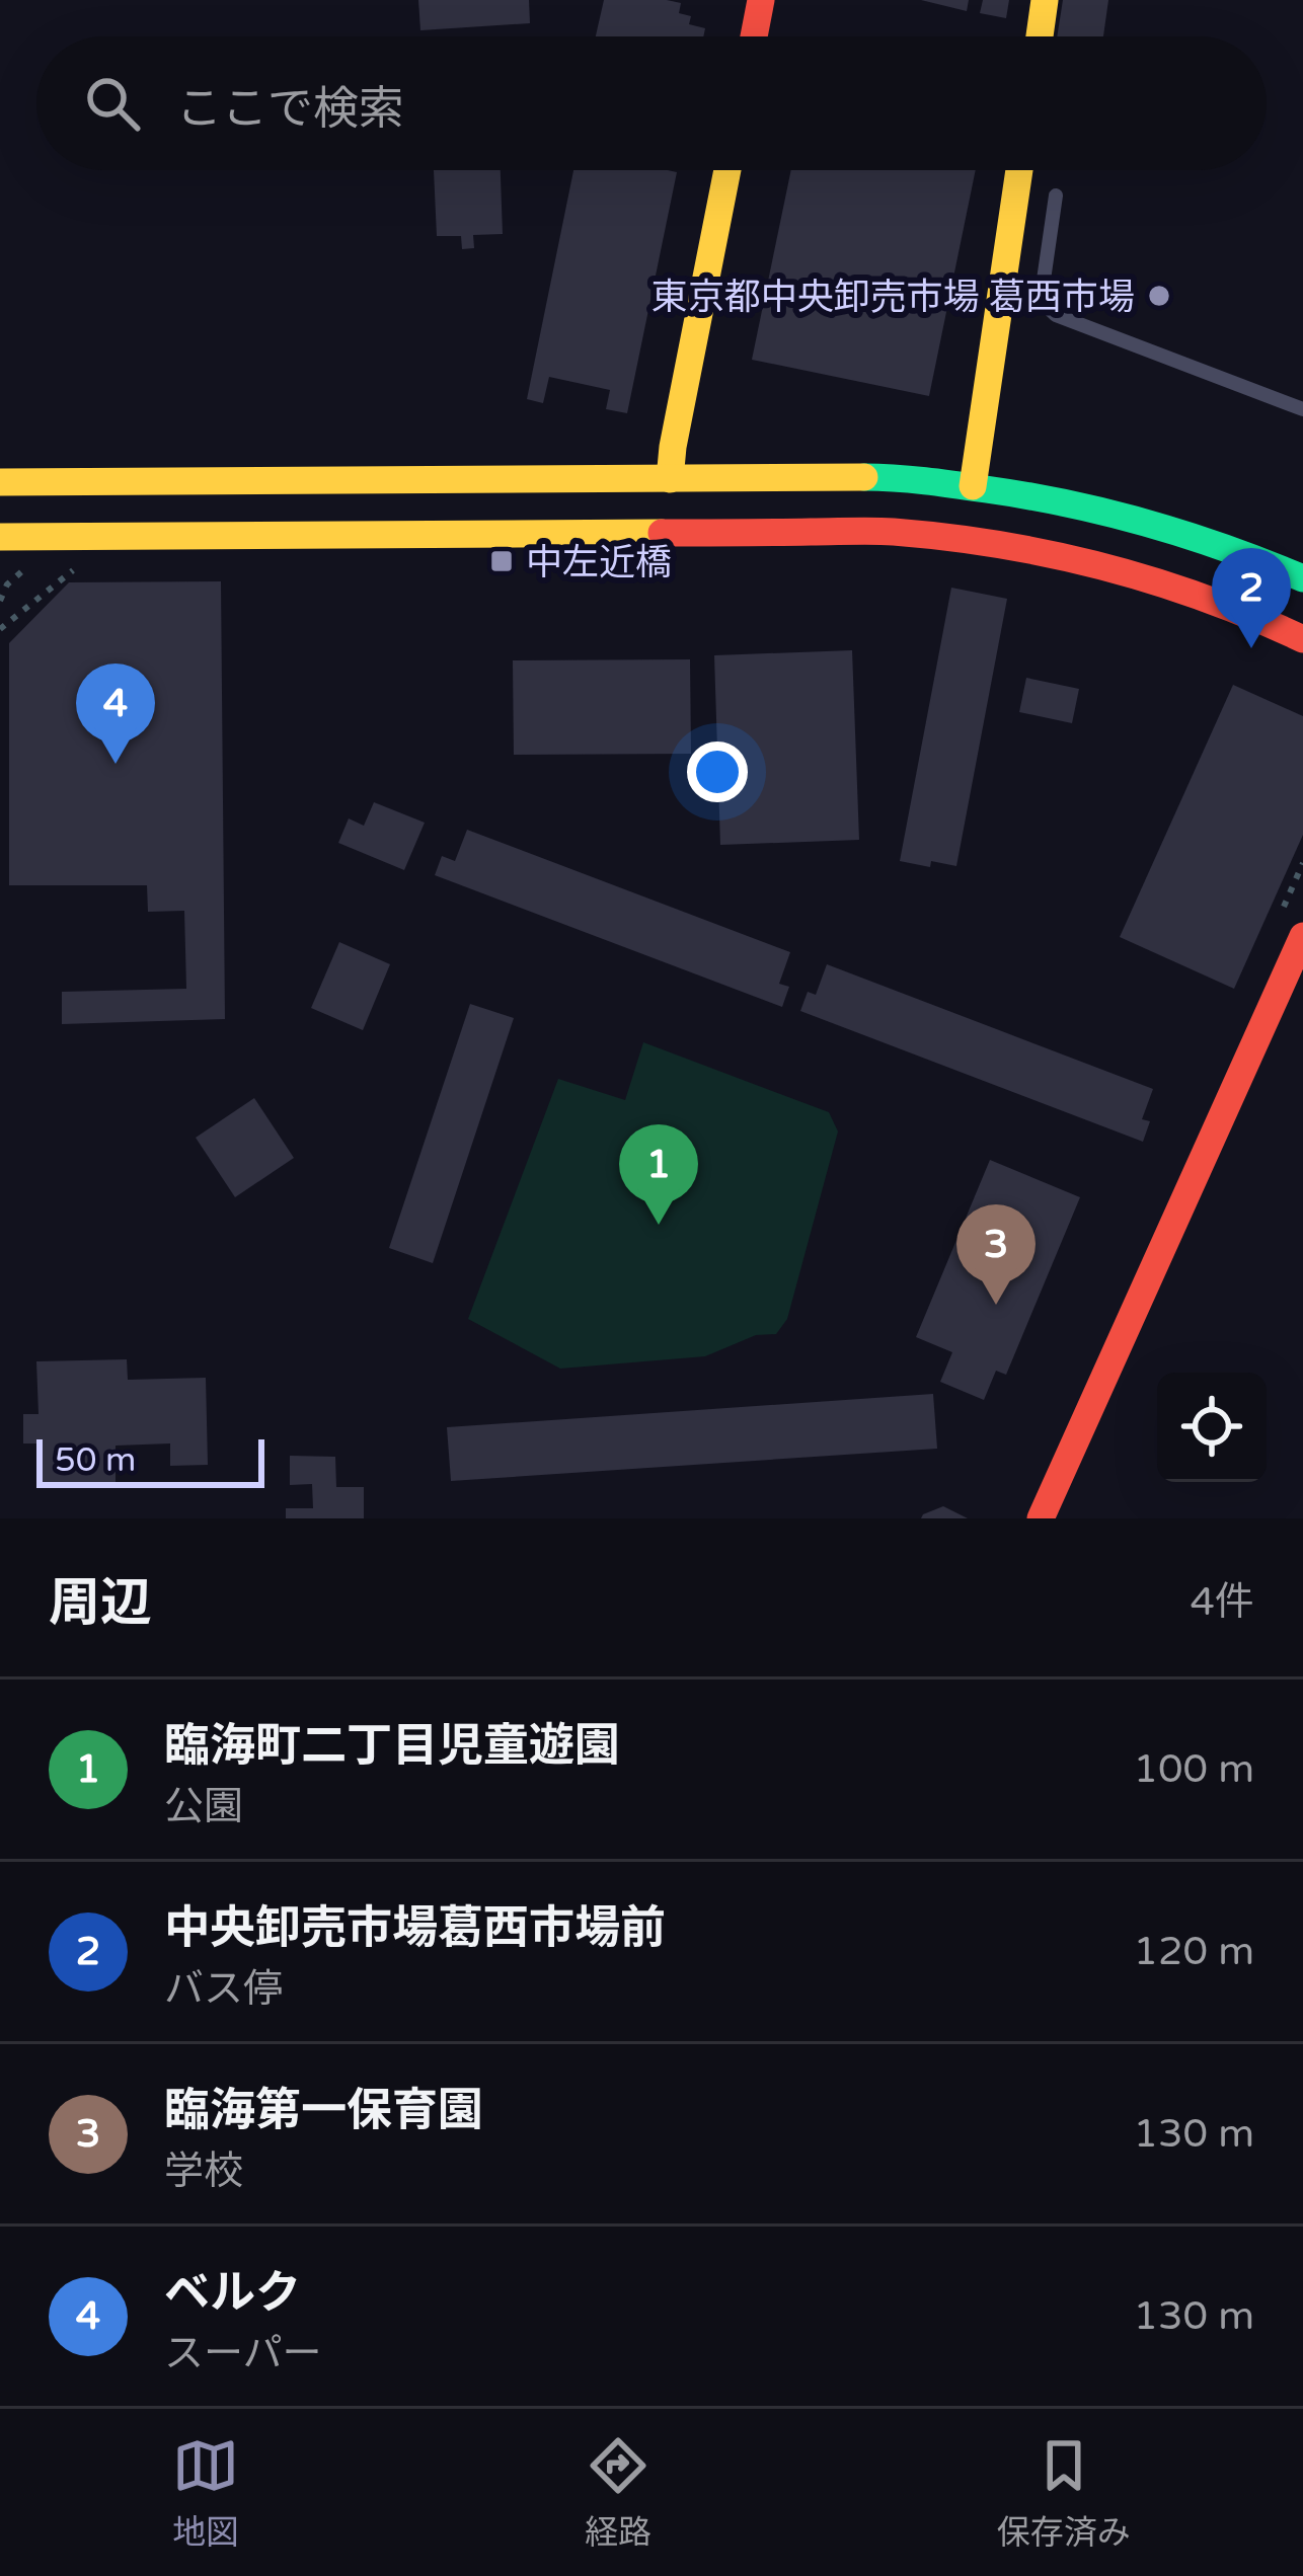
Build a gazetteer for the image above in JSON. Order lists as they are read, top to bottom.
{
  "places": {
    "other": ["東京都中央卸売市場 葛西市場"],
    "transit": ["中左近橋"]
  },
  "scale_bar": "50 m",
  "page": {
    "search": "ここで検索",
    "pins": [
      "2",
      "4",
      "1",
      "3"
    ],
    "scale": "50 m",
    "heading": ["周辺", "4件"],
    "list": [
      {
        "mark": "1",
        "name": "臨海町二丁目児童遊園",
        "note": "公園",
        "value": "100 m"
      },
      {
        "mark": "2",
        "name": "中央卸売市場葛西市場前",
        "note": "バス停",
        "value": "120 m"
      },
      {
        "mark": "3",
        "name": "臨海第一保育園",
        "note": "学校",
        "value": "130 m"
      },
      {
        "mark": "4",
        "name": "ベルク",
        "note": "スーパー",
        "value": "130 m"
      }
    ],
    "nav": ["地図", "経路", "保存済み"]
  }
}
